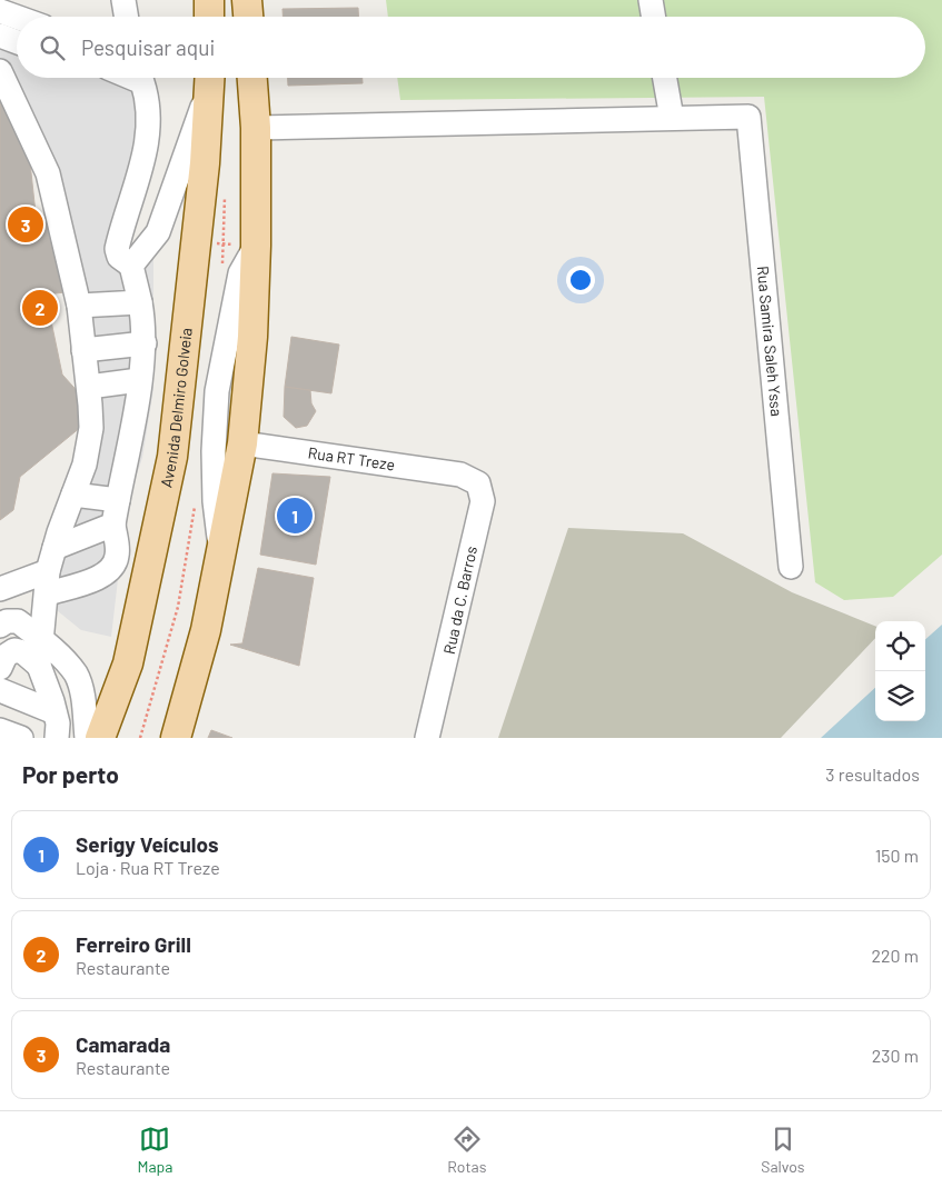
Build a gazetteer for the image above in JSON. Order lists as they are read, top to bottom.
{
  "streets": {
    "main road": ["Avenida Delmiro Golveia"],
    "street": ["Rua Samira Saleh Yssa", "Rua RT Treze", "Rua da C. Barros"]
  },
  "crossings": [
    ["Rua RT Treze", "Rua da C. Barros"]
  ],
  "page": {
    "search": "Pesquisar aqui",
    "pins": ["3", "2", "1"],
    "heading": ["Por perto", "3 resultados"],
    "list": [
      {
        "mark": "1",
        "name": "Serigy Veículos",
        "note": "Loja · Rua RT Treze",
        "value": "150 m"
      },
      {
        "mark": "2",
        "name": "Ferreiro Grill",
        "note": "Restaurante",
        "value": "220 m"
      },
      {
        "mark": "3",
        "name": "Camarada",
        "note": "Restaurante",
        "value": "230 m"
      }
    ],
    "nav": ["Mapa", "Rotas", "Salvos"]
  }
}
